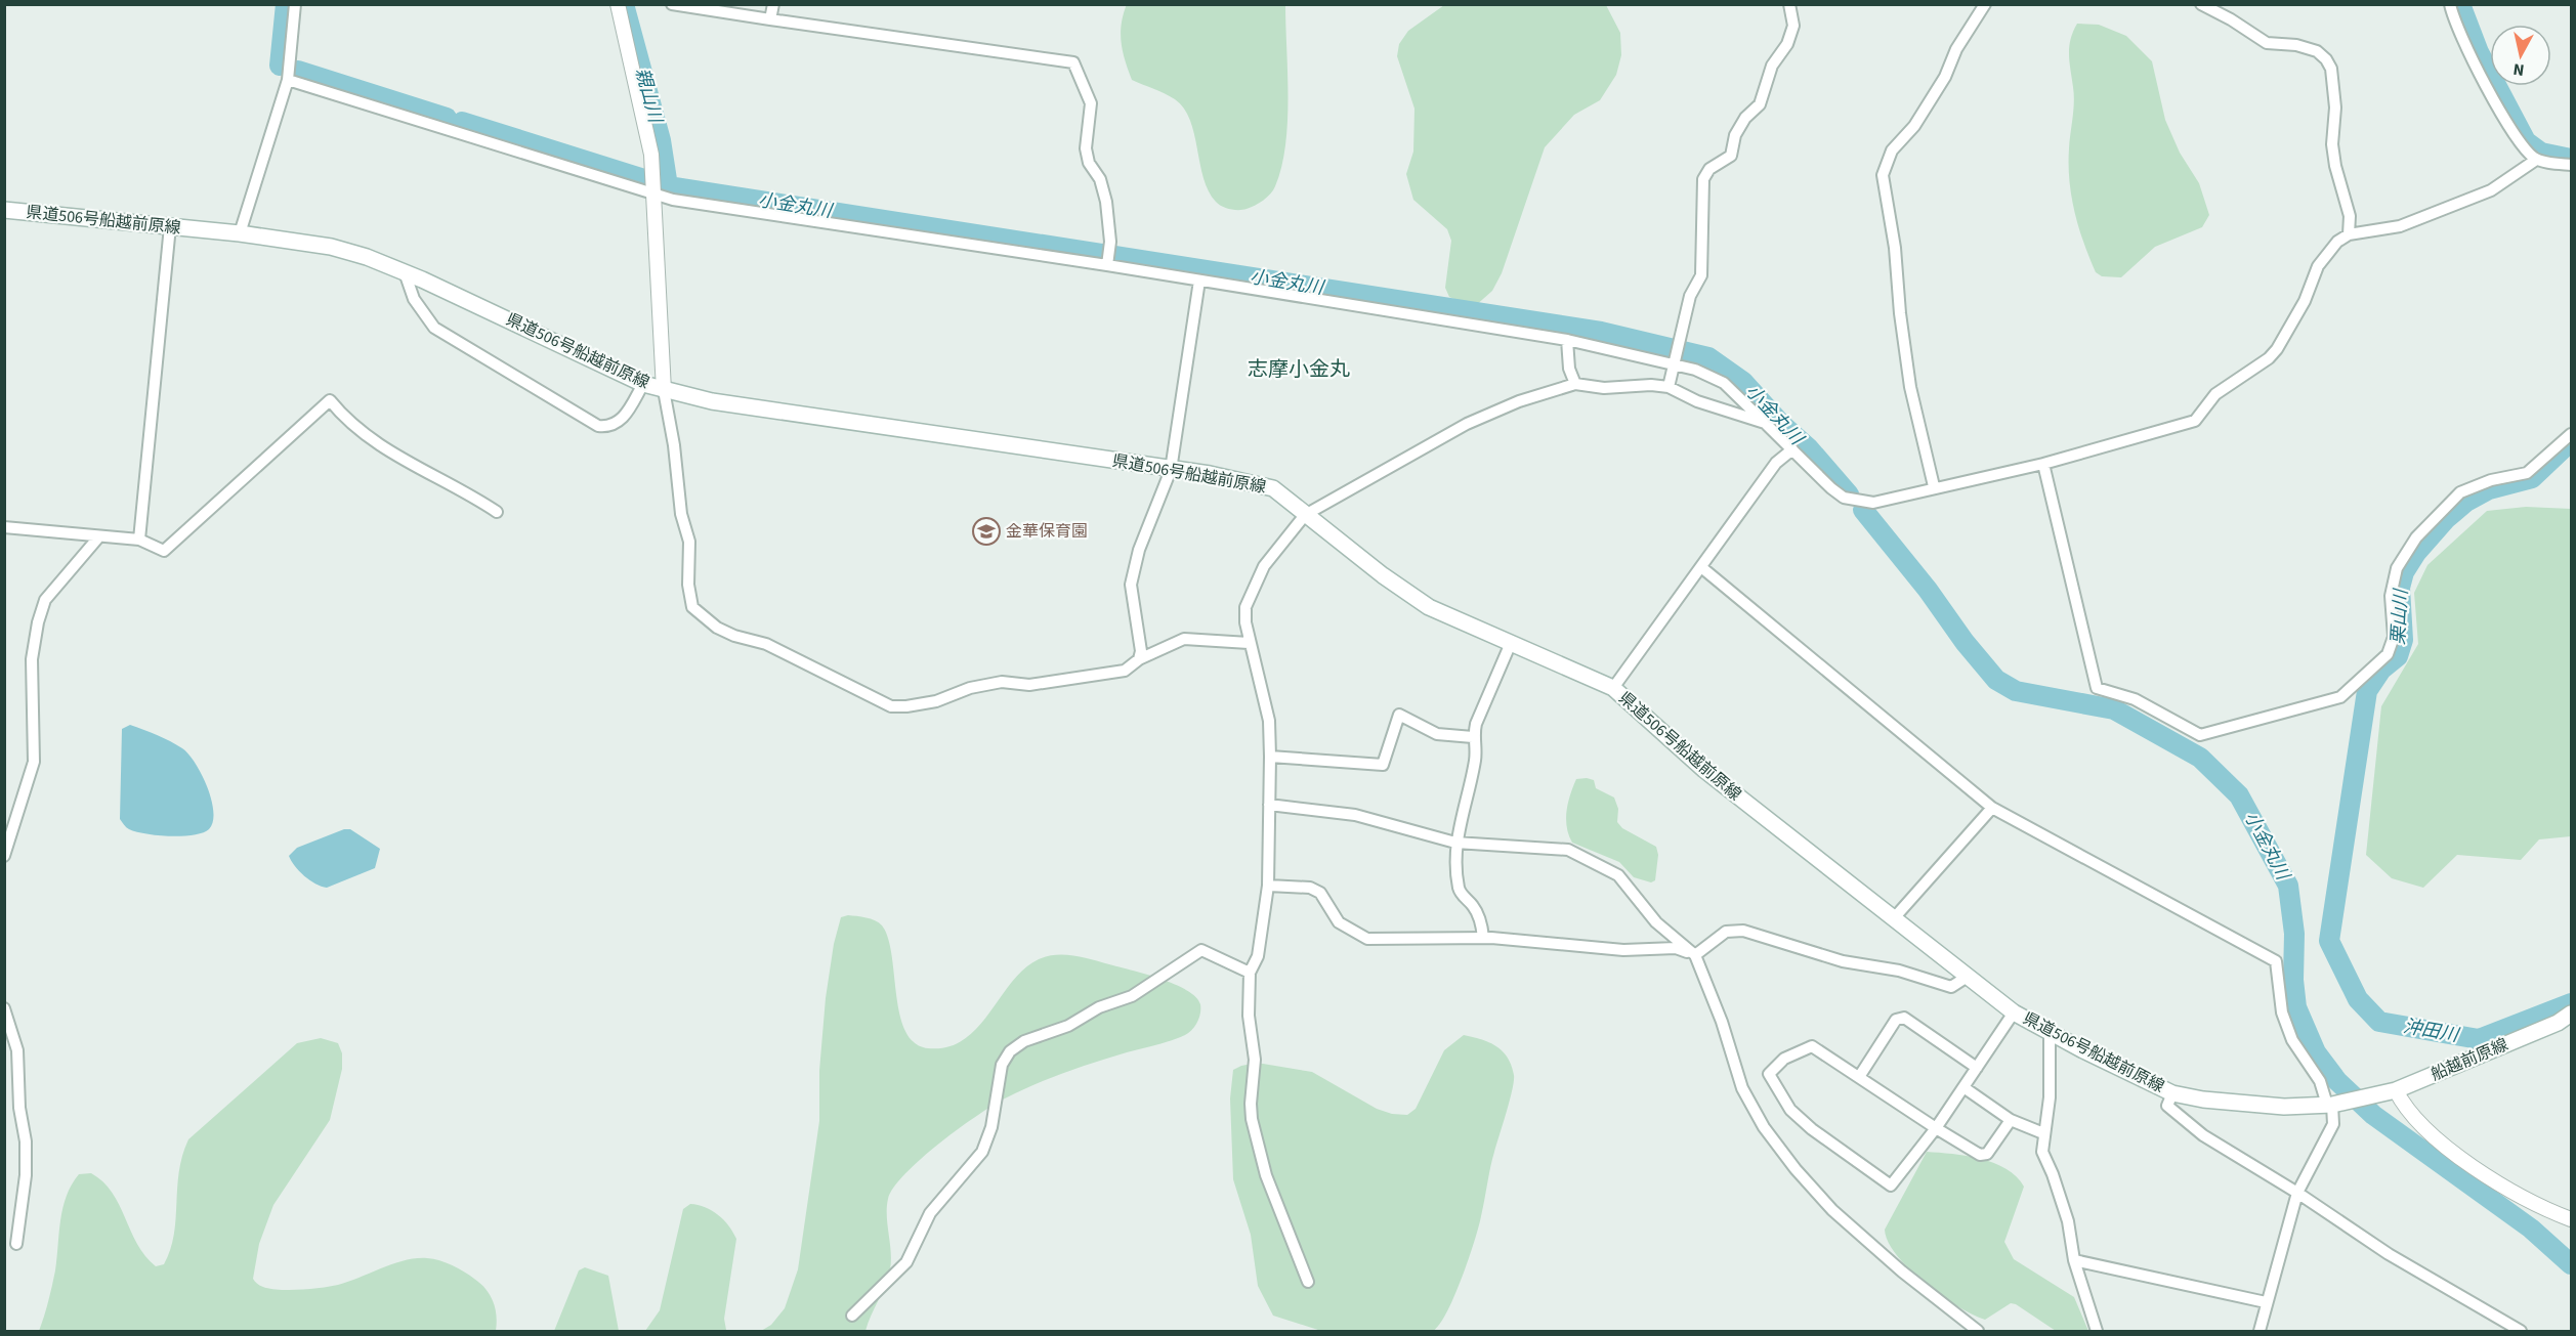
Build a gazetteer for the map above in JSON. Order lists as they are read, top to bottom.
{
  "streets": {
    "main road": ["県道506号船越前原線", "船越前原線"]
  },
  "crossings": [
    ["県道506号船越前原線", "船越前原線"]
  ],
  "districts": ["志摩小金丸"],
  "water": [
    "親山川",
    "小金丸川",
    "栗山川",
    "沖田川"
  ],
  "places": {
    "school or university": ["金華保育園"]
  },
  "north": "bottom"
}
